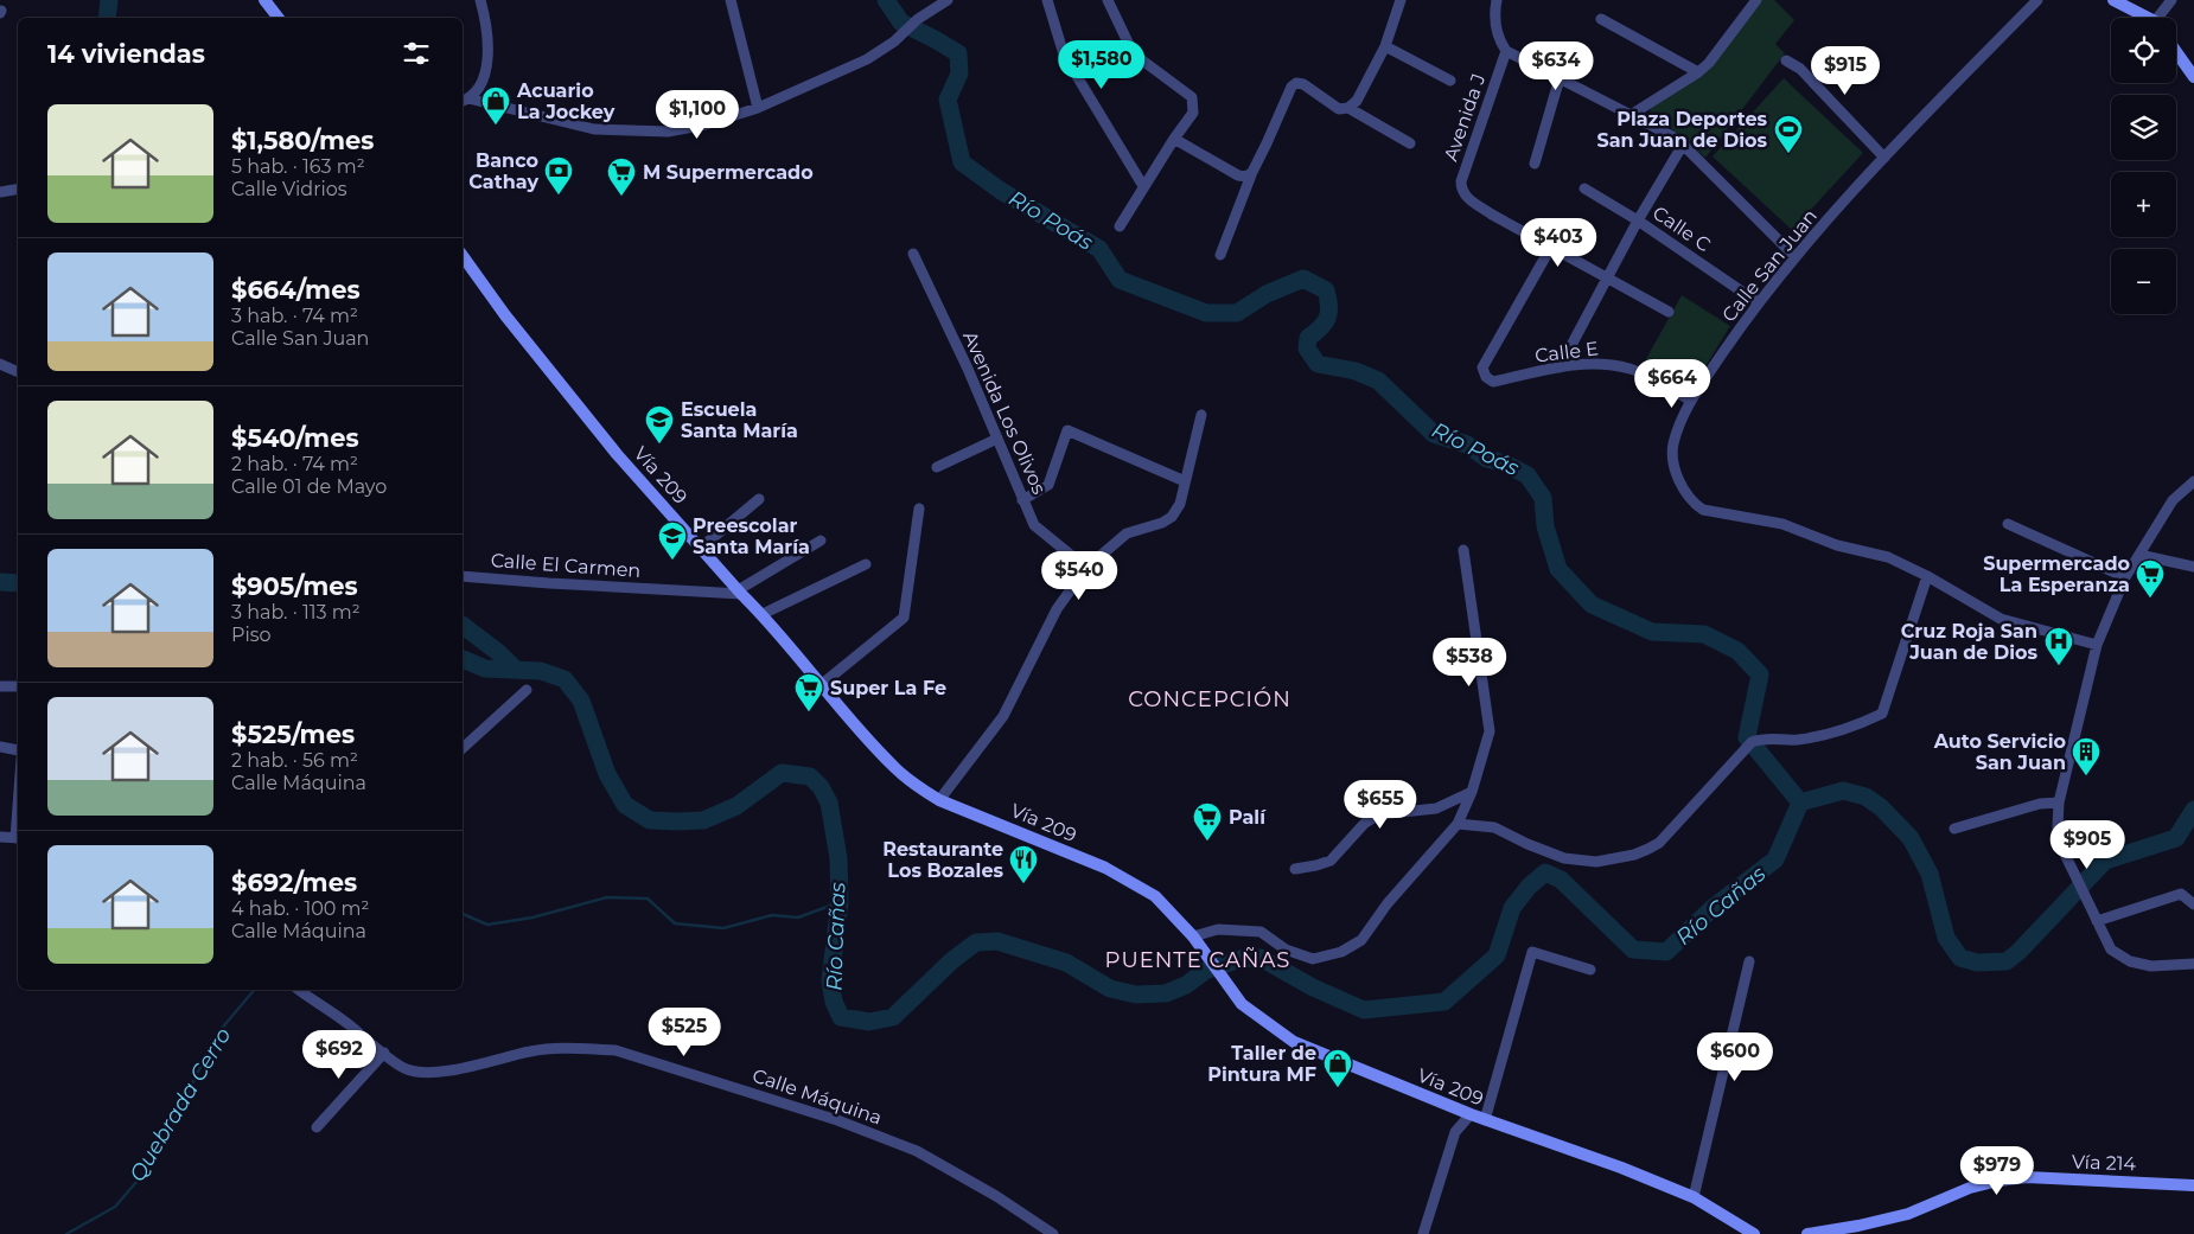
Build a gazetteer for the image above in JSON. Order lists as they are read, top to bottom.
{
  "streets": {
    "main road": ["Vía 209", "Vía 214"],
    "street": [
      "Avenida J",
      "Calle C",
      "Calle San Juan",
      "Calle E",
      "Avenida Los Olivos",
      "Calle El Carmen",
      "Calle Máquina"
    ]
  },
  "crossings": [
    ["Avenida J", "Calle E"],
    ["Calle C", "Calle San Juan"],
    ["Calle San Juan", "Calle E"],
    ["Vía 209", "Calle El Carmen"]
  ],
  "districts": ["CONCEPCIÓN", "PUENTE CAÑAS"],
  "water": ["Río Poás", "Río Cañas", "Quebrada Cerro"],
  "places": {
    "shop": ["Acuario La Jockey", "Taller de Pintura MF"],
    "sports": ["Plaza Deportes San Juan de Dios"],
    "bank": ["Banco Cathay"],
    "supermarket": [
      "M Supermercado",
      "Supermercado La Esperanza",
      "Super La Fe",
      "Palí"
    ],
    "school or university": ["Escuela Santa María", "Preescolar Santa María"],
    "hospital": ["Cruz Roja San Juan de Dios"],
    "building": ["Auto Servicio San Juan"],
    "restaurant": ["Restaurante Los Bozales"]
  },
  "page": {
    "map_buttons": ["+", "−"],
    "heading": "14 viviendas",
    "price": [
      "$1,580",
      "$634",
      "$915",
      "$1,100",
      "$403",
      "$664",
      "$540",
      "$538",
      "$655",
      "$905",
      "$525",
      "$692",
      "$600",
      "$979"
    ],
    "list": [
      {
        "name": "$1,580/mes",
        "note": "5 hab. · 163 m² · Calle Vidrios"
      },
      {
        "name": "$664/mes",
        "note": "3 hab. · 74 m² · Calle San Juan"
      },
      {
        "name": "$540/mes",
        "note": "2 hab. · 74 m² · Calle 01 de Mayo"
      },
      {
        "name": "$905/mes",
        "note": "3 hab. · 113 m² · Piso"
      },
      {
        "name": "$525/mes",
        "note": "2 hab. · 56 m² · Calle Máquina"
      },
      {
        "name": "$692/mes",
        "note": "4 hab. · 100 m² · Calle Máquina"
      }
    ]
  }
}
